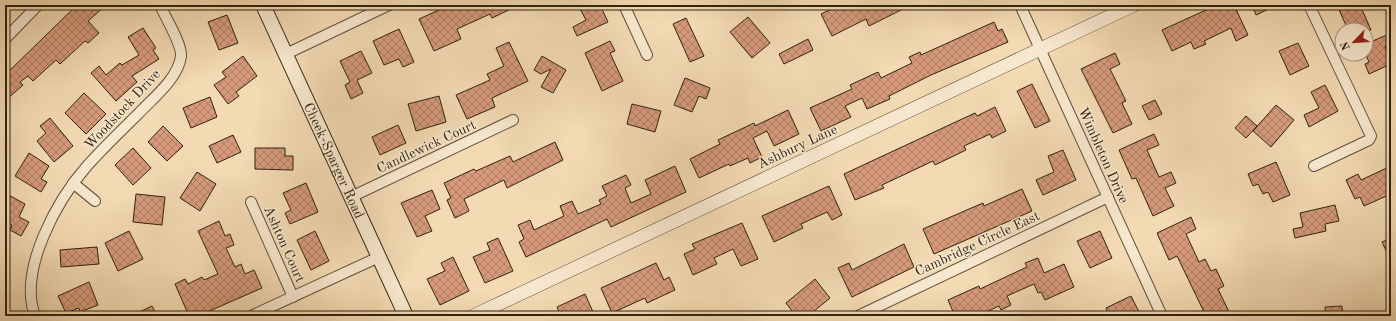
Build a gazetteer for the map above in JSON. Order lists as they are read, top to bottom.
{
  "streets": {
    "main road": ["Cheek-Sparger Road"],
    "street": [
      "Woodstock Drive",
      "Candlewick Court",
      "Ashbury Lane",
      "Wimbleton Drive",
      "Cambridge Circle East",
      "Ashton Court"
    ]
  },
  "crossings": [
    ["Candlewick Court", "Cheek-Sparger Road"],
    ["Ashbury Lane", "Wimbleton Drive"],
    ["Wimbleton Drive", "Cambridge Circle East"]
  ],
  "north": "bottom left"
}
